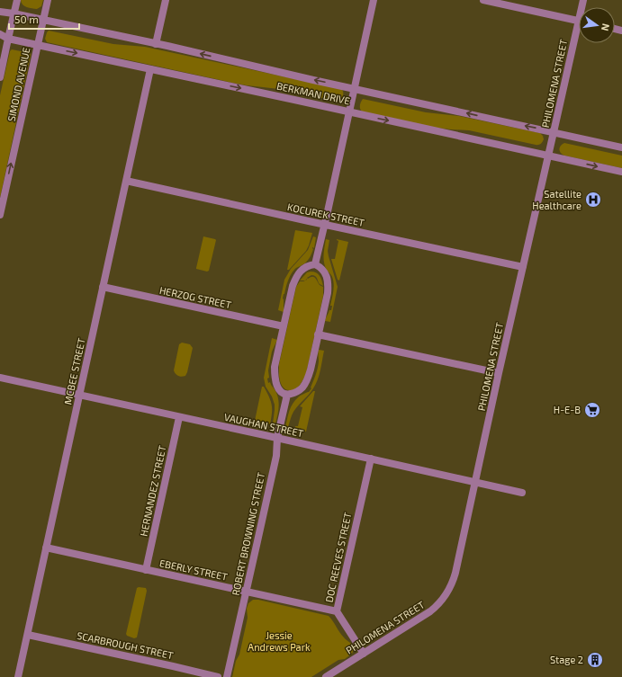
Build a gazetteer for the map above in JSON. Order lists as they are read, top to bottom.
{
  "streets": {
    "street": [
      "PHILOMENA STREET",
      "SIMOND AVENUE",
      "BERKMAN DRIVE",
      "KOCUREK STREET",
      "HERZOG STREET",
      "MCBEE STREET",
      "VAUGHAN STREET",
      "HERNANDEZ STREET",
      "ROBERT BROWNING STREET",
      "DOC REEVES STREET",
      "EBERLY STREET",
      "SCARBROUGH STREET"
    ]
  },
  "crossings": [
    ["PHILOMENA STREET", "BERKMAN DRIVE"],
    ["PHILOMENA STREET", "KOCUREK STREET"],
    ["PHILOMENA STREET", "VAUGHAN STREET"],
    ["PHILOMENA STREET", "DOC REEVES STREET"],
    ["SIMOND AVENUE", "BERKMAN DRIVE"],
    ["BERKMAN DRIVE", "MCBEE STREET"],
    ["KOCUREK STREET", "MCBEE STREET"],
    ["HERZOG STREET", "MCBEE STREET"],
    ["MCBEE STREET", "VAUGHAN STREET"],
    ["MCBEE STREET", "EBERLY STREET"],
    ["MCBEE STREET", "SCARBROUGH STREET"],
    ["VAUGHAN STREET", "HERNANDEZ STREET"],
    ["VAUGHAN STREET", "ROBERT BROWNING STREET"],
    ["VAUGHAN STREET", "DOC REEVES STREET"],
    ["HERNANDEZ STREET", "EBERLY STREET"],
    ["ROBERT BROWNING STREET", "EBERLY STREET"],
    ["DOC REEVES STREET", "EBERLY STREET"]
  ],
  "one_way": ["SIMOND AVENUE"],
  "parks": ["Jessie Andrews Park"],
  "places": {
    "hospital": ["Satellite Healthcare"],
    "supermarket": ["H-E-B"],
    "building": ["Stage 2"]
  },
  "scale_bar": "50 m",
  "north": "right"
}
